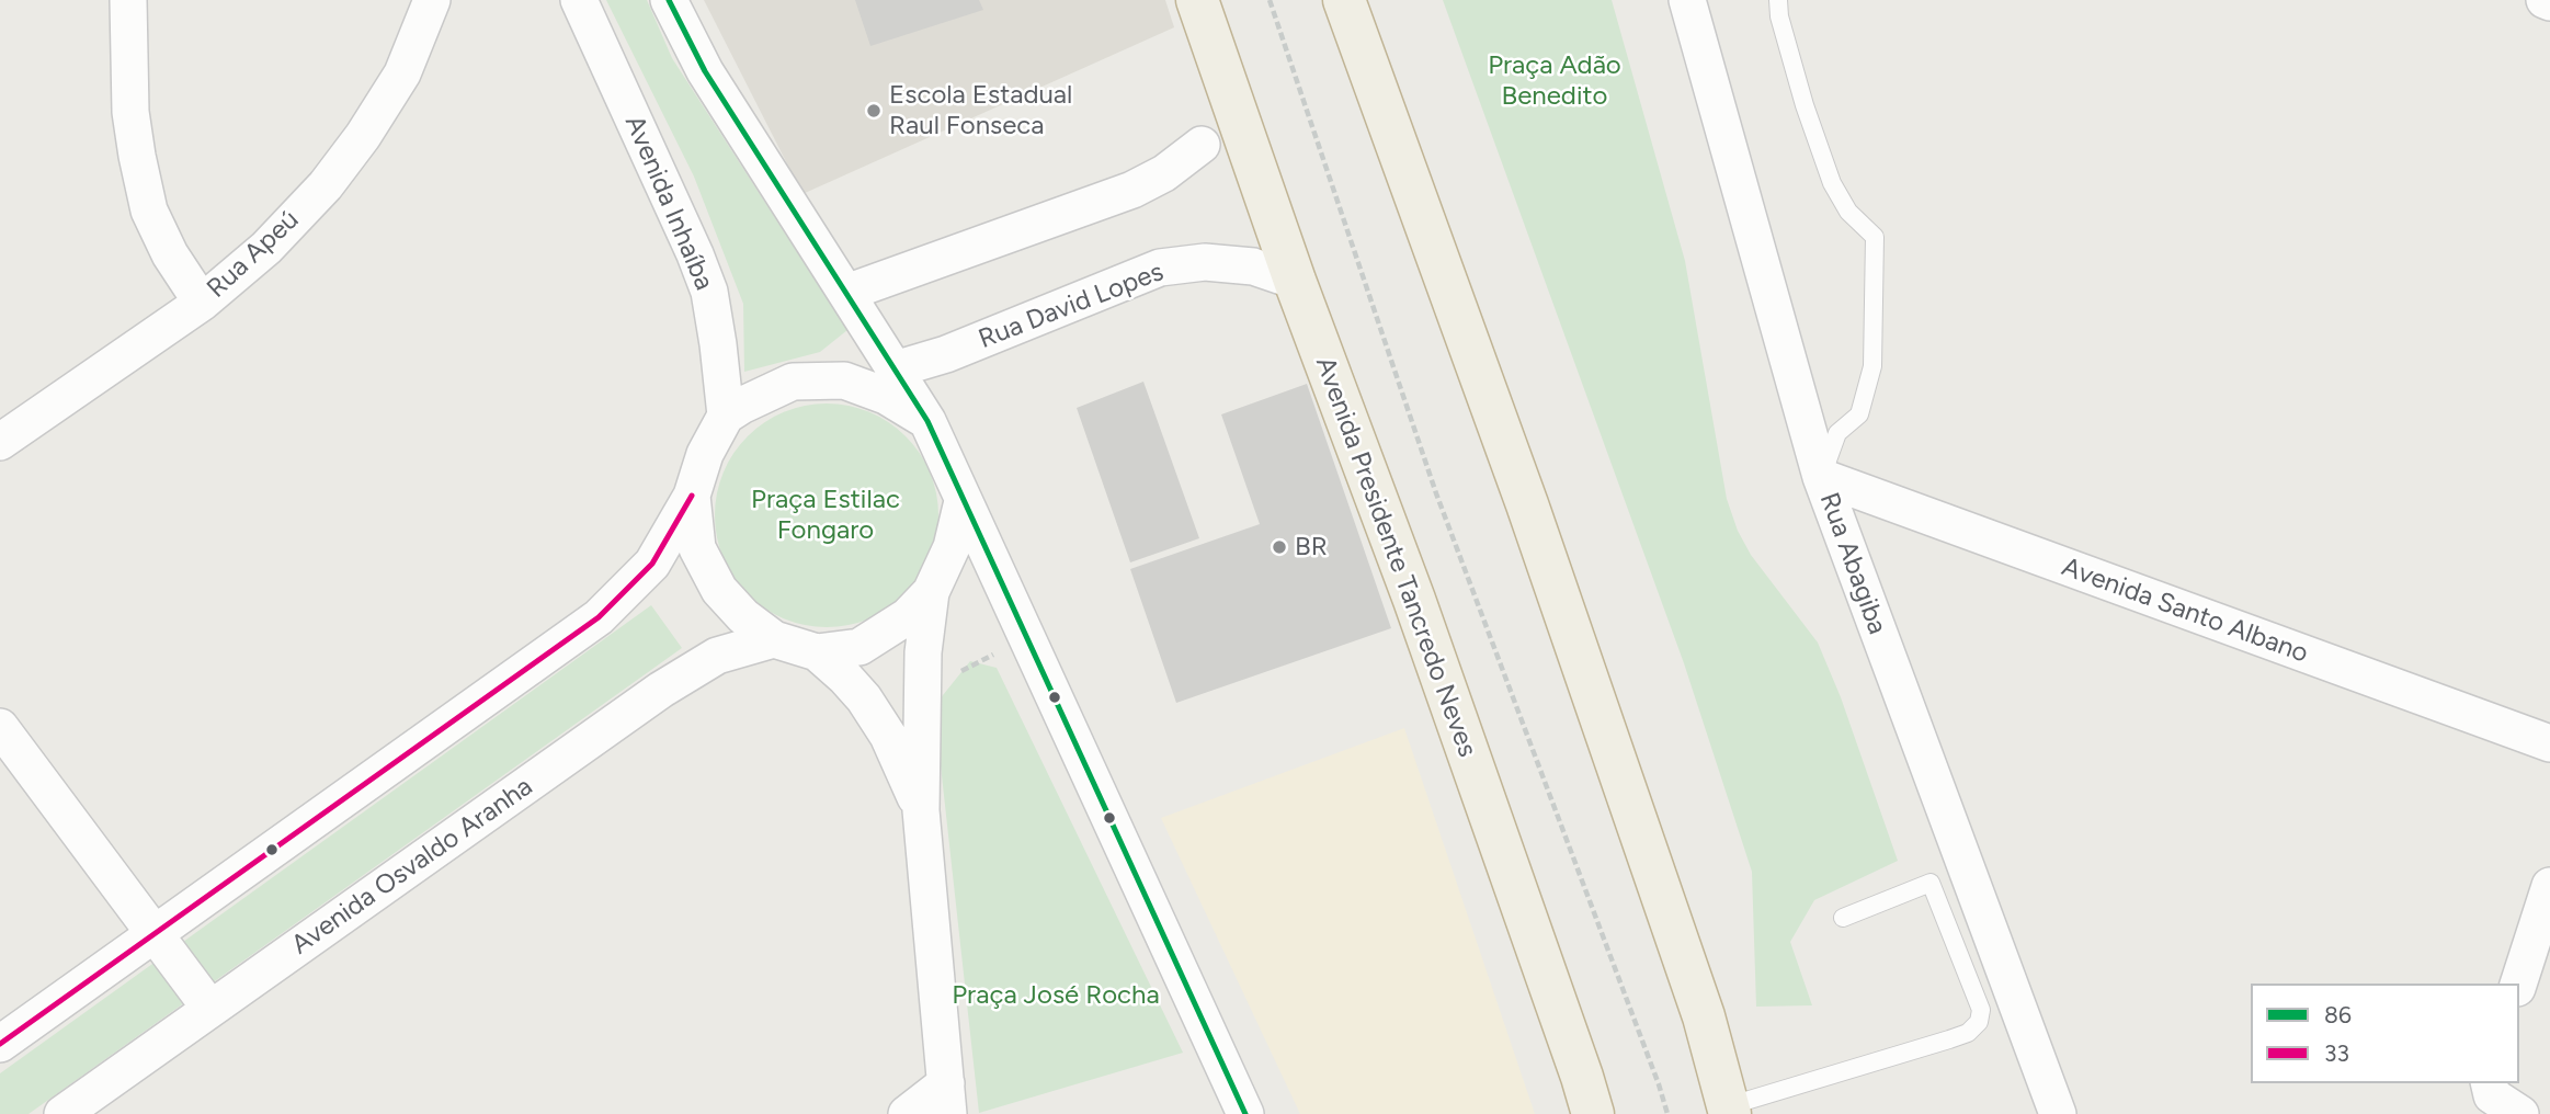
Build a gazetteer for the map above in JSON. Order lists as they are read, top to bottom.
{
  "streets": {
    "highway": ["Avenida Presidente Tancredo Neves"],
    "street": [
      "Avenida Inhaíba",
      "Rua Apeú",
      "Rua David Lopes",
      "Rua Abagiba",
      "Avenida Santo Albano",
      "Avenida Osvaldo Aranha"
    ]
  },
  "crossings": [
    ["Avenida Inhaíba", "Avenida Osvaldo Aranha"],
    ["Rua David Lopes", "Avenida Presidente Tancredo Neves"],
    ["Rua Abagiba", "Avenida Santo Albano"]
  ],
  "parks": ["Praça Adão Benedito", "Praça Estilac Fongaro", "Praça José Rocha"],
  "places": ["Escola Estadual Raul Fonseca", "BR"],
  "lines": ["transit line 86", "transit line 33"],
  "legend": ["86", "33"]
}
